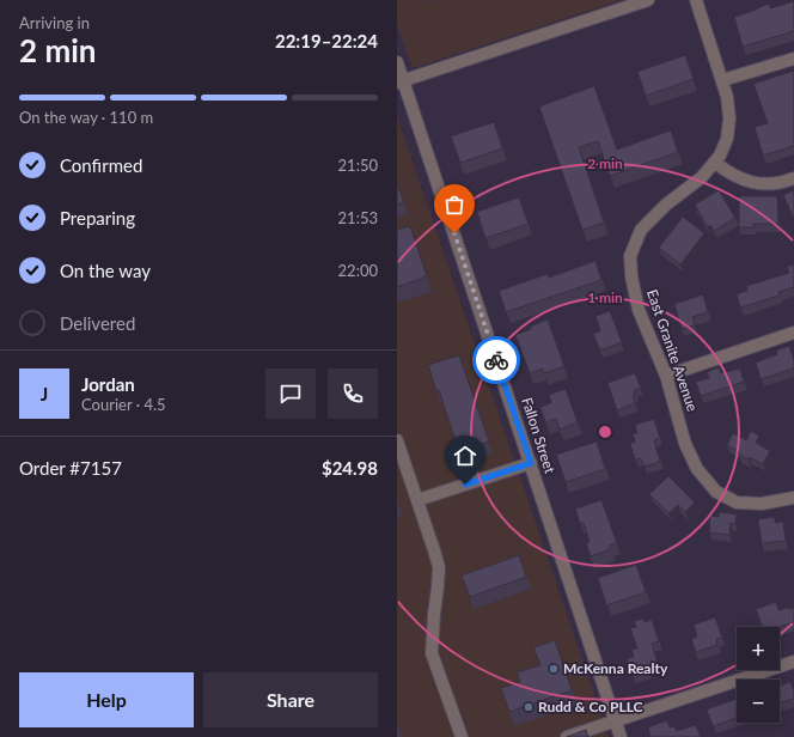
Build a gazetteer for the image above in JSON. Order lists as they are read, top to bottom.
{
  "streets": {
    "street": ["East Granite Avenue", "Fallon Street"]
  },
  "places": ["McKenna Realty", "Rudd & Co PLLC"],
  "page": {
    "heading": ["2 min", "Arriving in", "22:19–22:24"],
    "panel": [
      "Jordan",
      "Courier · 4.5",
      "Order #7157",
      "$24.98"
    ],
    "bar": "On the way · 110 m",
    "list": [
      ["Confirmed", "21:50"],
      ["Preparing", "21:53"],
      ["On the way", "22:00"],
      "Delivered"
    ],
    "round": "J",
    "map_buttons": ["+", "−"],
    "buttons": ["Help", "Share"]
  },
  "rings": ["2 min", "1 min"]
}
